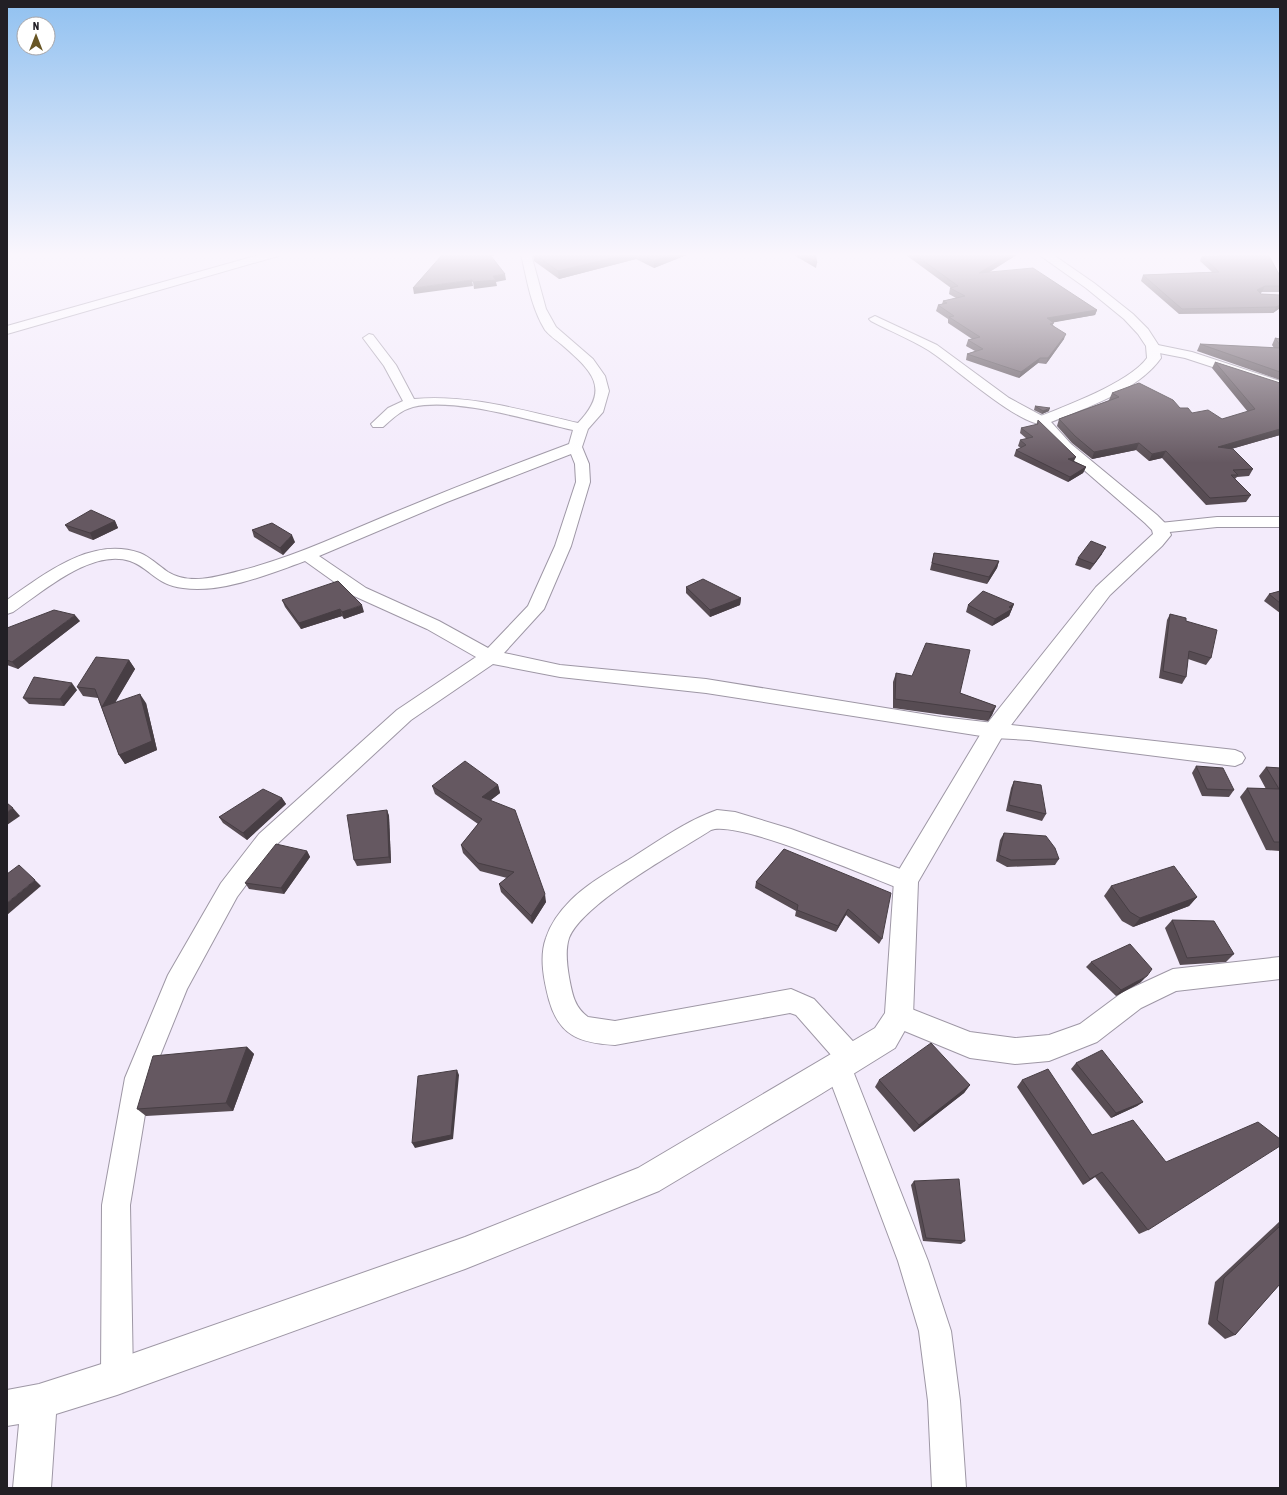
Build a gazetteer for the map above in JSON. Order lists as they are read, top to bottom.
{
  "north": "top"
}
